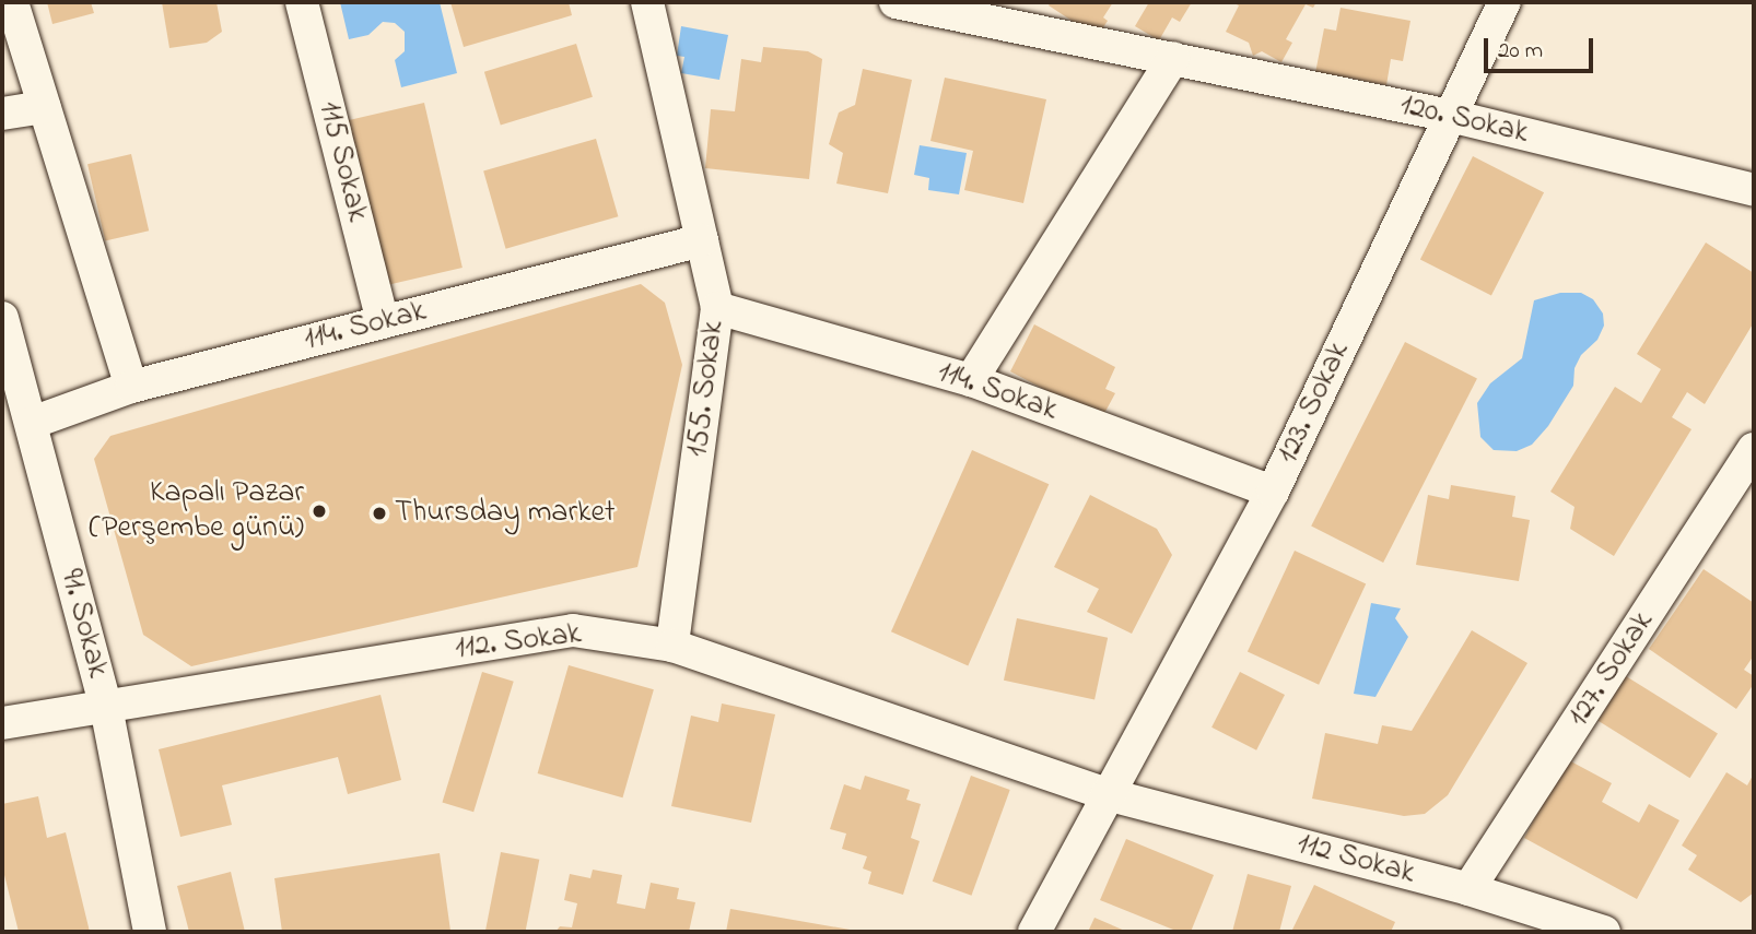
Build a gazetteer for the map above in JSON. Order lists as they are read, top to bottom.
{
  "streets": {
    "street": [
      "120. Sokak",
      "115 Sokak",
      "114. Sokak",
      "155. Sokak",
      "123. Sokak",
      "91. Sokak",
      "112. Sokak",
      "127. Sokak",
      "112 Sokak"
    ]
  },
  "crossings": [
    ["120. Sokak", "123. Sokak"],
    ["115 Sokak", "114. Sokak"],
    ["114. Sokak", "155. Sokak"],
    ["114. Sokak", "123. Sokak"],
    ["114. Sokak", "91. Sokak"],
    ["155. Sokak", "112. Sokak"],
    ["123. Sokak", "112. Sokak"],
    ["123. Sokak", "112 Sokak"],
    ["91. Sokak", "112. Sokak"],
    ["112. Sokak", "112 Sokak"],
    ["127. Sokak", "112 Sokak"]
  ],
  "places": ["Kapalı Pazar (Perşembe günü)", "Thursday market"],
  "scale_bar": "20 m"
}
